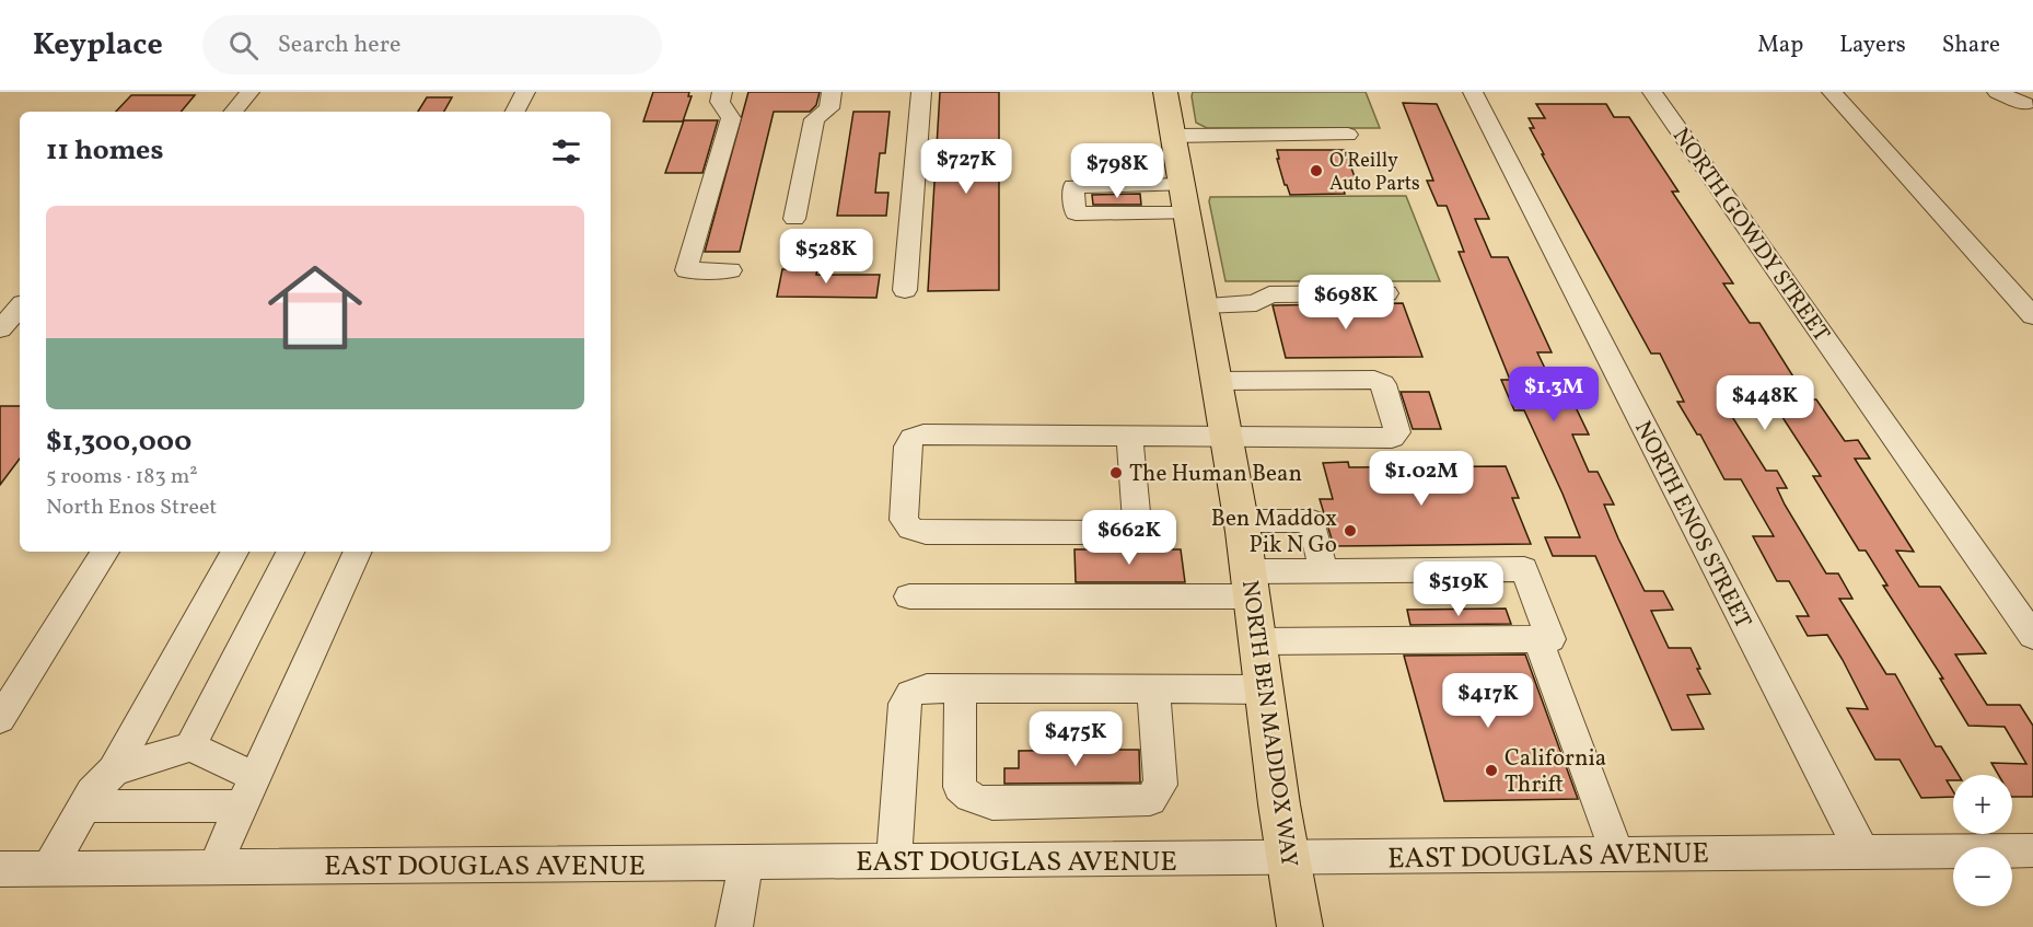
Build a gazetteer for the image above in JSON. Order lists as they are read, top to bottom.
{
  "streets": {
    "main road": ["NORTH BEN MADDOX WAY"],
    "street": ["NORTH GOWDY STREET", "NORTH ENOS STREET", "EAST DOUGLAS AVENUE"]
  },
  "crossings": [
    ["NORTH ENOS STREET", "EAST DOUGLAS AVENUE"],
    ["NORTH BEN MADDOX WAY", "EAST DOUGLAS AVENUE"]
  ],
  "places": [
    "O'Reilly Auto Parts",
    "The Human Bean",
    "Ben Maddox Pik N Go",
    "California Thrift"
  ],
  "page": {
    "header": "Keyplace",
    "search": "Search here",
    "nav": ["Map", "Layers", "Share"],
    "heading": "11 homes",
    "price": [
      "$727K",
      "$798K",
      "$528K",
      "$698K",
      "$1.3M",
      "$448K",
      "$1.02M",
      "$662K",
      "$519K",
      "$417K",
      "$475K"
    ],
    "list": [
      {
        "name": "$1,300,000",
        "note": "5 rooms · 183 m² · North Enos Street"
      }
    ],
    "map_buttons": ["+", "−"]
  }
}
